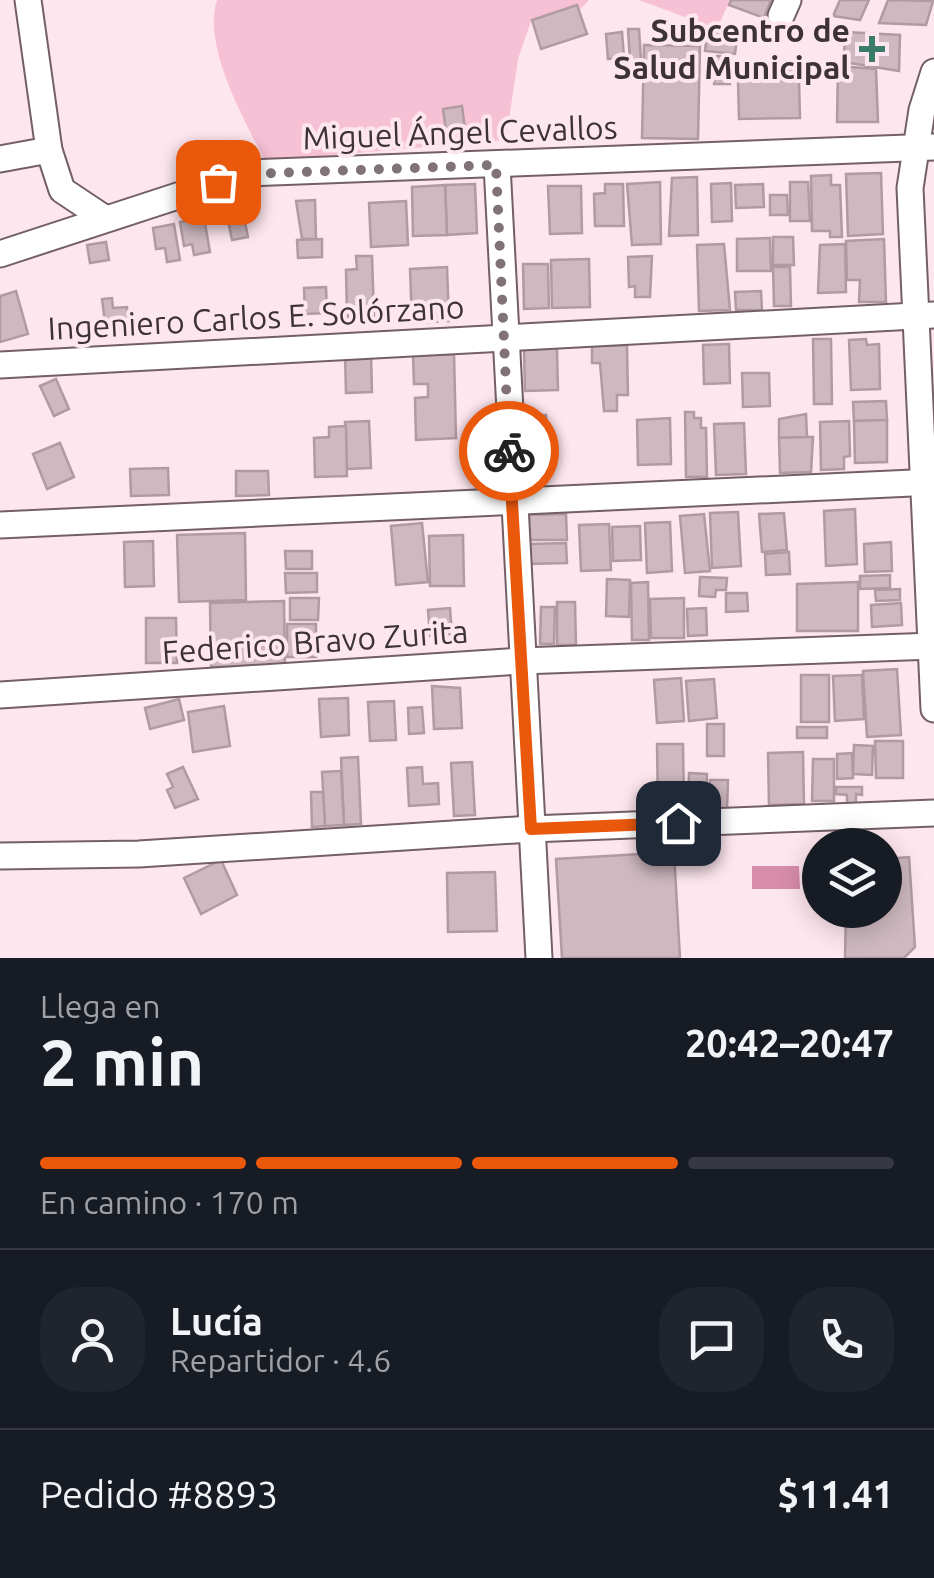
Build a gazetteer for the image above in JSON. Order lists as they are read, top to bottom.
{
  "streets": {
    "street": ["Miguel Ángel Cevallos", "Ingeniero Carlos E. Solórzano", "Federico Bravo Zurita"]
  },
  "places": {
    "health": ["Subcentro de Salud Municipal"]
  },
  "page": {
    "heading": ["2 min", "Llega en", "20:42–20:47"],
    "panel": [
      "Lucía",
      "Repartidor · 4.6",
      "Pedido #8893",
      "$11.41"
    ],
    "bar": "En camino · 170 m"
  }
}
